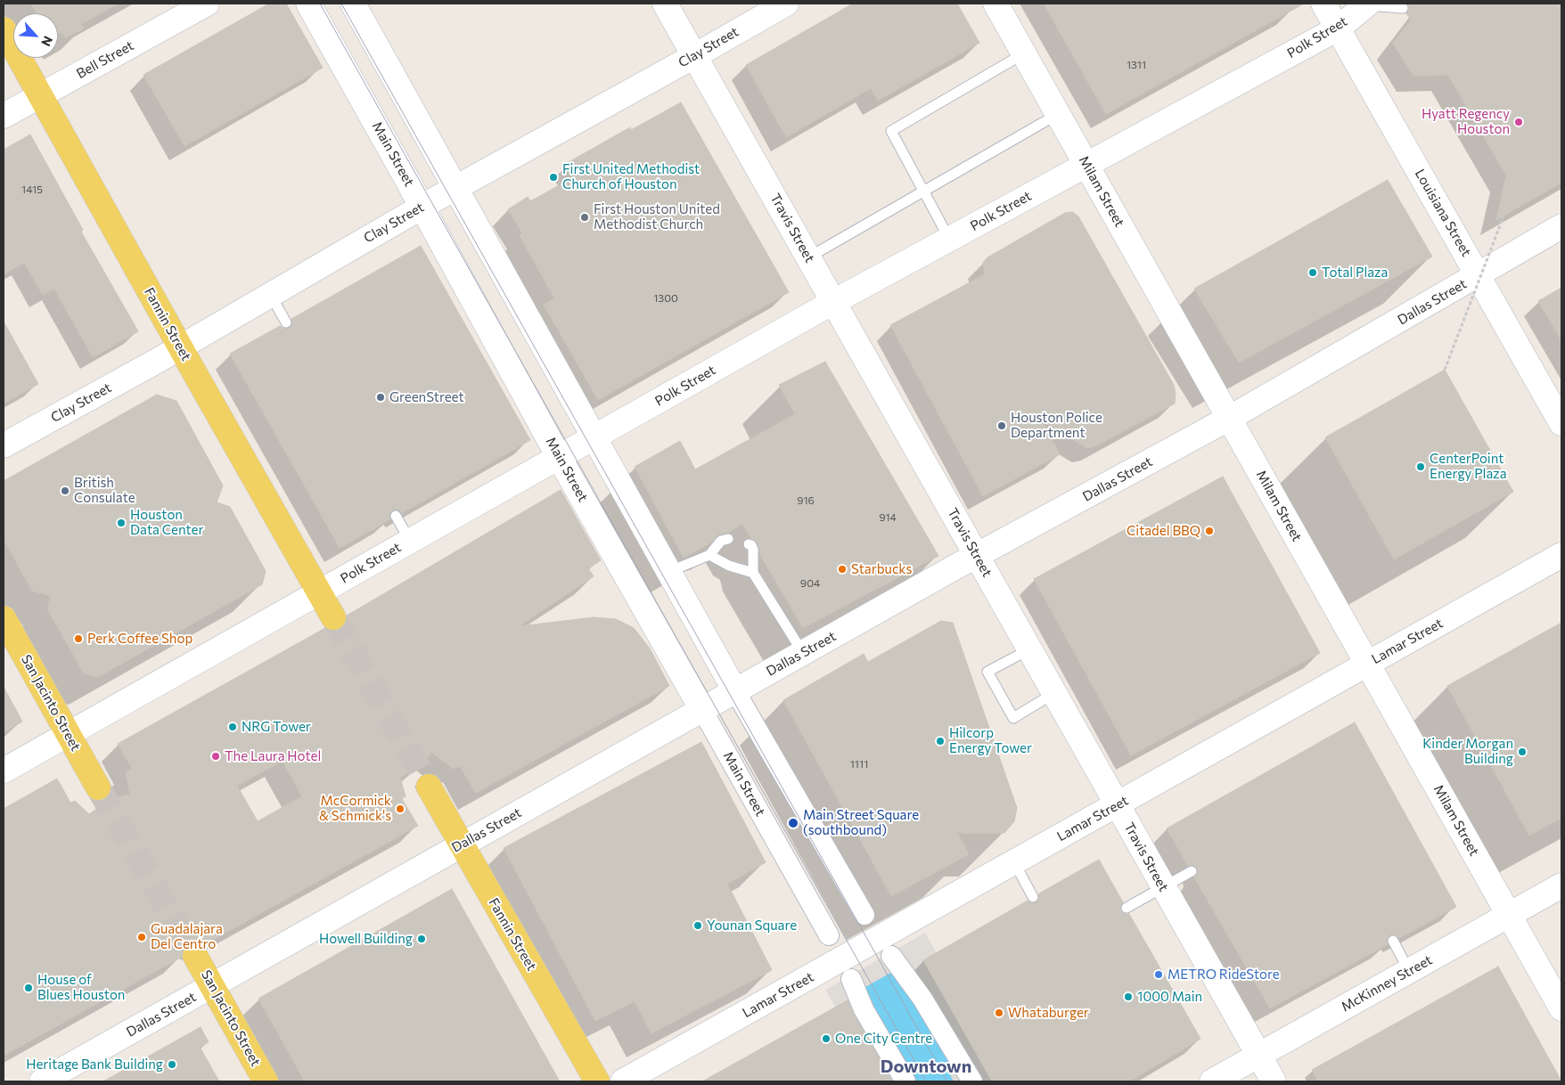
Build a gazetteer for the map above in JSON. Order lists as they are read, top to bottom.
{
  "streets": {
    "main road": [
      "Polk Street",
      "Clay Street",
      "Bell Street",
      "Main Street",
      "Milam Street",
      "Louisiana Street",
      "Travis Street",
      "Dallas Street",
      "Fannin Street",
      "Lamar Street",
      "San Jacinto Street",
      "McKinney Street"
    ]
  },
  "crossings": [
    ["Polk Street", "Main Street"],
    ["Polk Street", "Milam Street"],
    ["Polk Street", "Louisiana Street"],
    ["Polk Street", "Travis Street"],
    ["Polk Street", "Fannin Street"],
    ["Polk Street", "San Jacinto Street"],
    ["Clay Street", "Main Street"],
    ["Clay Street", "Travis Street"],
    ["Clay Street", "Fannin Street"],
    ["Bell Street", "Fannin Street"],
    ["Main Street", "Dallas Street"],
    ["Milam Street", "Dallas Street"],
    ["Milam Street", "Lamar Street"],
    ["Milam Street", "McKinney Street"],
    ["Louisiana Street", "Dallas Street"],
    ["Travis Street", "Dallas Street"],
    ["Travis Street", "Lamar Street"],
    ["Travis Street", "McKinney Street"],
    ["Dallas Street", "Fannin Street"],
    ["Dallas Street", "San Jacinto Street"]
  ],
  "districts": ["Downtown"],
  "places": [
    "Hyatt Regency Houston",
    "First United Methodist Church of Houston",
    "First Houston United Methodist Church",
    "Total Plaza",
    "GreenStreet",
    "Houston Police Department",
    "CenterPoint Energy Plaza",
    "British Consulate",
    "Houston Data Center",
    "Citadel BBQ",
    "Starbucks",
    "Perk Coffee Shop",
    "NRG Tower",
    "Hilcorp Energy Tower",
    "Kinder Morgan Building",
    "The Laura Hotel",
    "McCormick & Schmick's",
    "Main Street Square (southbound)",
    "Younan Square",
    "Guadalajara Del Centro",
    "Howell Building",
    "METRO RideStore",
    "House of Blues Houston",
    "1000 Main",
    "Whataburger",
    "One City Centre",
    "Heritage Bank Building"
  ],
  "house_numbers": [
    "1311",
    "1415",
    "1300",
    "916",
    "914",
    "904",
    "1111"
  ],
  "north": "bottom right"
}
